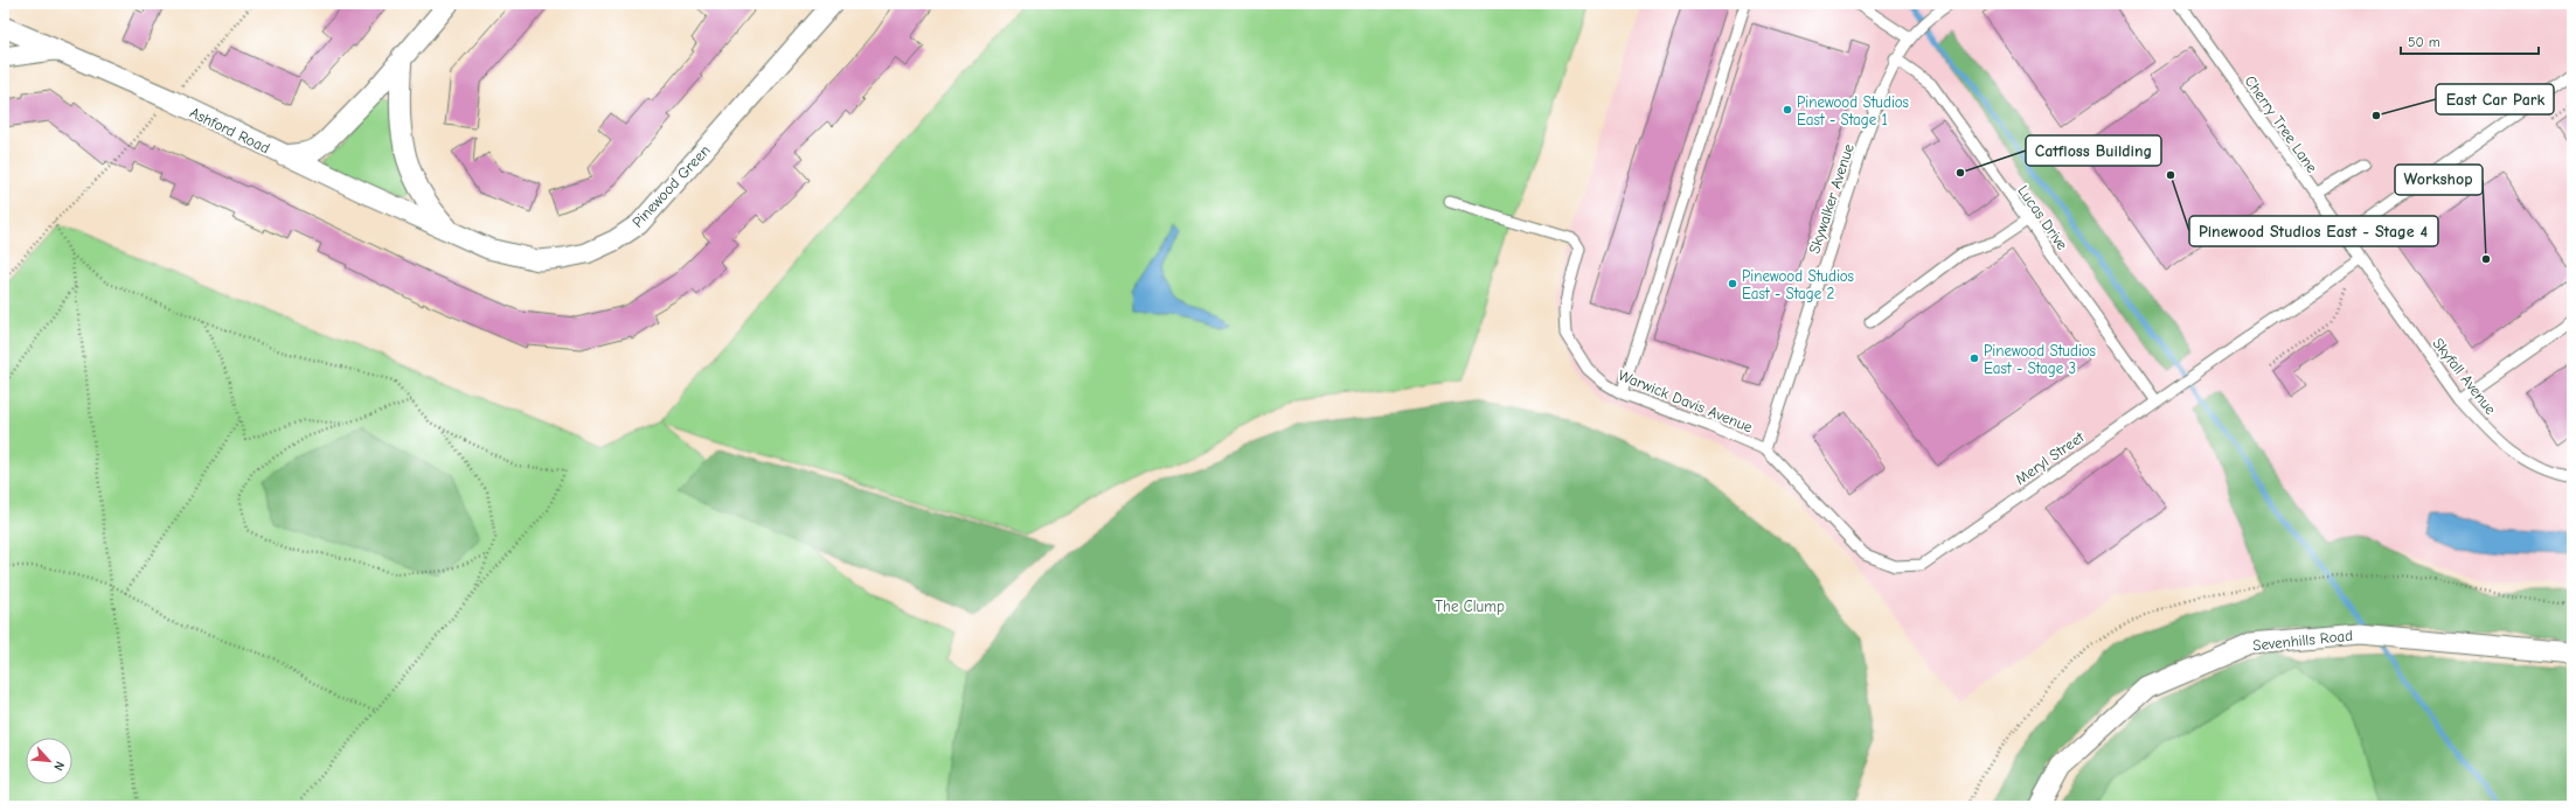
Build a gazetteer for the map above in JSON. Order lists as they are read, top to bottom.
{
  "streets": {
    "street": ["Ashford Road", "Pinewood Green", "Sevenhills Road"],
    "lane": [
      "Cherry Tree Lane",
      "Skywalker Avenue",
      "Lucas Drive",
      "Skyfall Avenue",
      "Warwick Davis Avenue",
      "Meryl Street"
    ]
  },
  "crossings": [
    ["Cherry Tree Lane", "Skyfall Avenue"],
    ["Cherry Tree Lane", "Meryl Street"],
    ["Ashford Road", "Pinewood Green"],
    ["Skywalker Avenue", "Lucas Drive"],
    ["Skywalker Avenue", "Warwick Davis Avenue"],
    ["Skywalker Avenue", "Meryl Street"],
    ["Lucas Drive", "Meryl Street"],
    ["Skyfall Avenue", "Meryl Street"],
    ["Warwick Davis Avenue", "Meryl Street"]
  ],
  "parks": ["The Clump"],
  "places": [
    "Pinewood Studios East - Stage 1",
    "East Car Park",
    "Catfloss Building",
    "Pinewood Studios East - Stage 4",
    "Workshop",
    "Pinewood Studios East - Stage 2",
    "Pinewood Studios East - Stage 3"
  ],
  "scale_bar": "50 m",
  "north": "bottom right"
}
